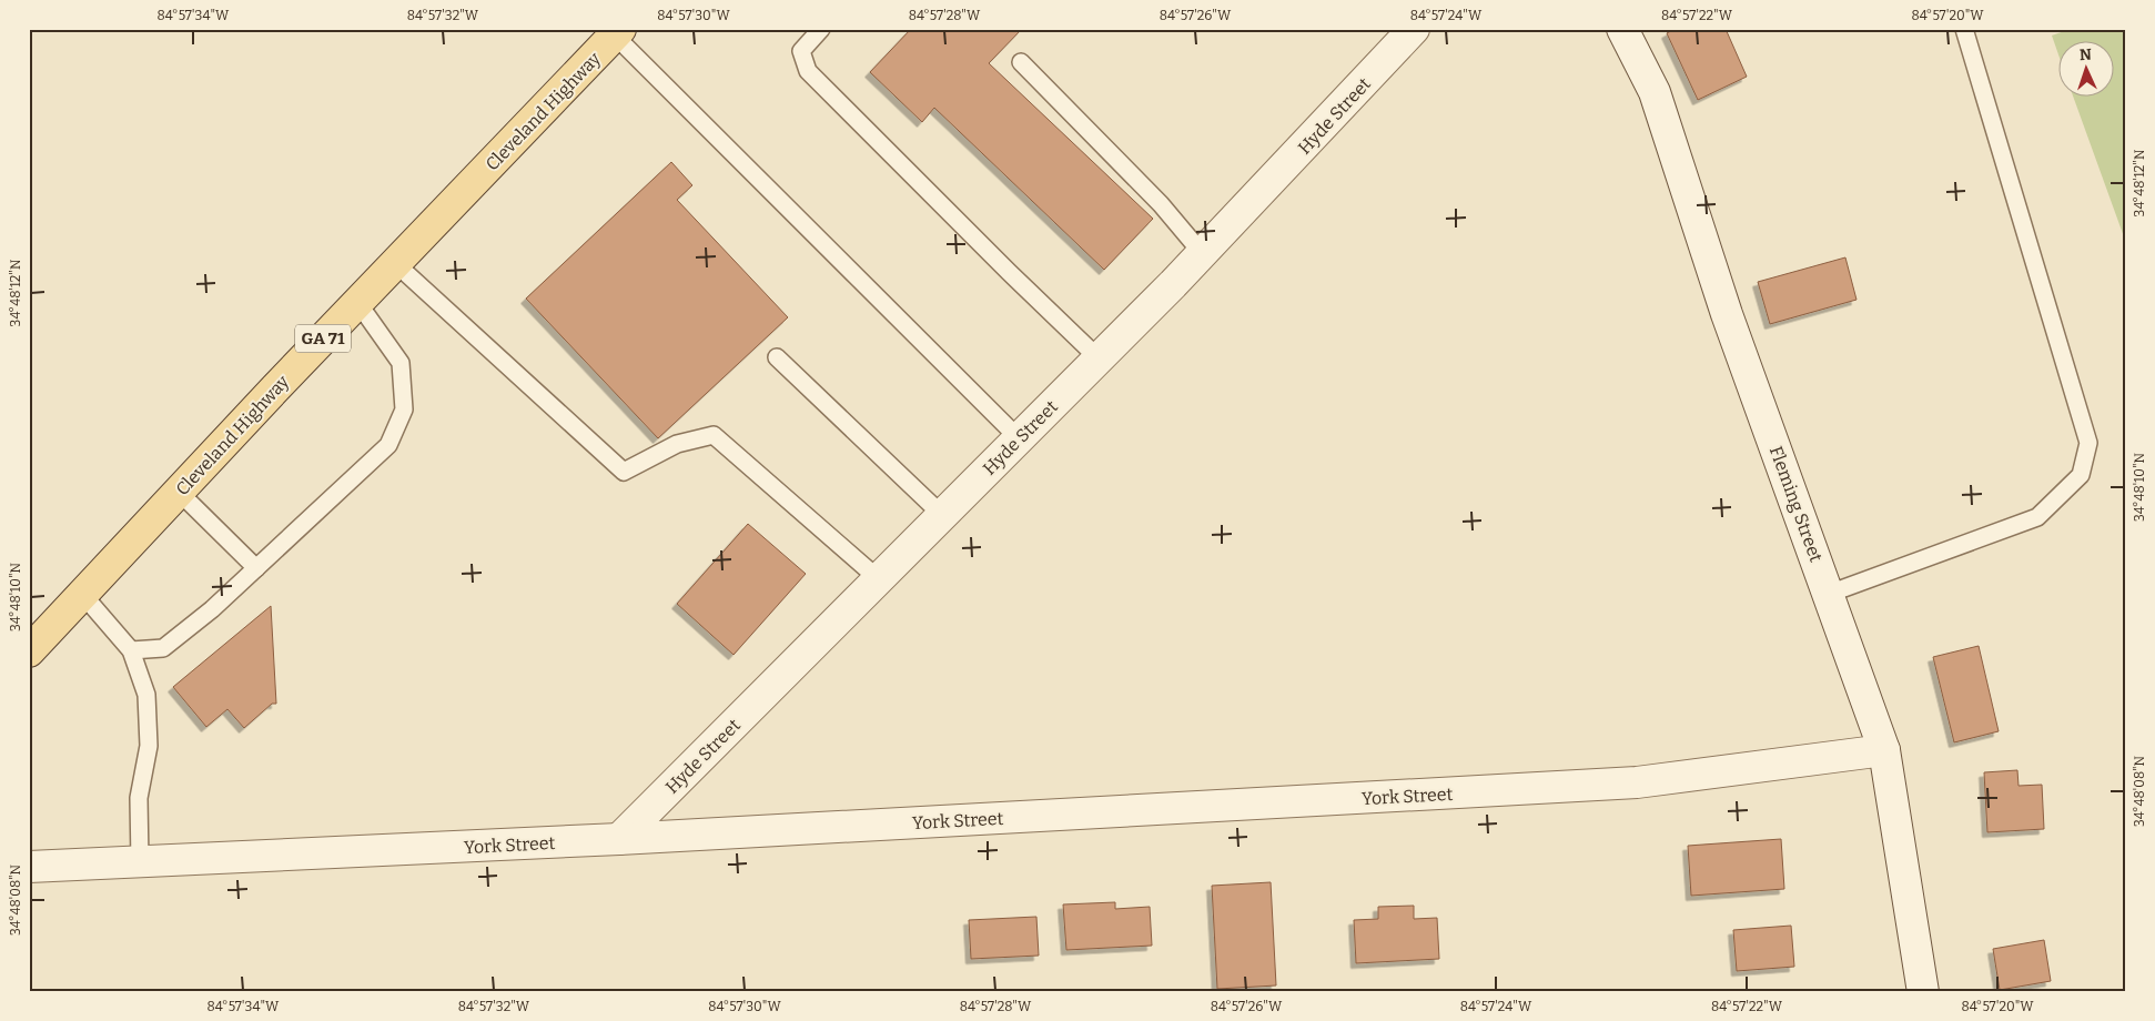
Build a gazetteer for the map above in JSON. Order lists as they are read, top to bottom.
{
  "streets": {
    "main road": ["Cleveland Highway", "GA 71"],
    "street": ["Hyde Street", "Fleming Street", "York Street"]
  },
  "crossings": [
    ["Hyde Street", "York Street"],
    ["Fleming Street", "York Street"]
  ],
  "north": "top",
  "coordinates": [
    "84°57'34\"W",
    "84°57'32\"W",
    "84°57'30\"W",
    "84°57'28\"W",
    "84°57'26\"W",
    "84°57'24\"W",
    "84°57'22\"W",
    "84°57'20\"W",
    "34°48'12\"N",
    "34°48'10\"N",
    "34°48'08\"N"
  ]
}
